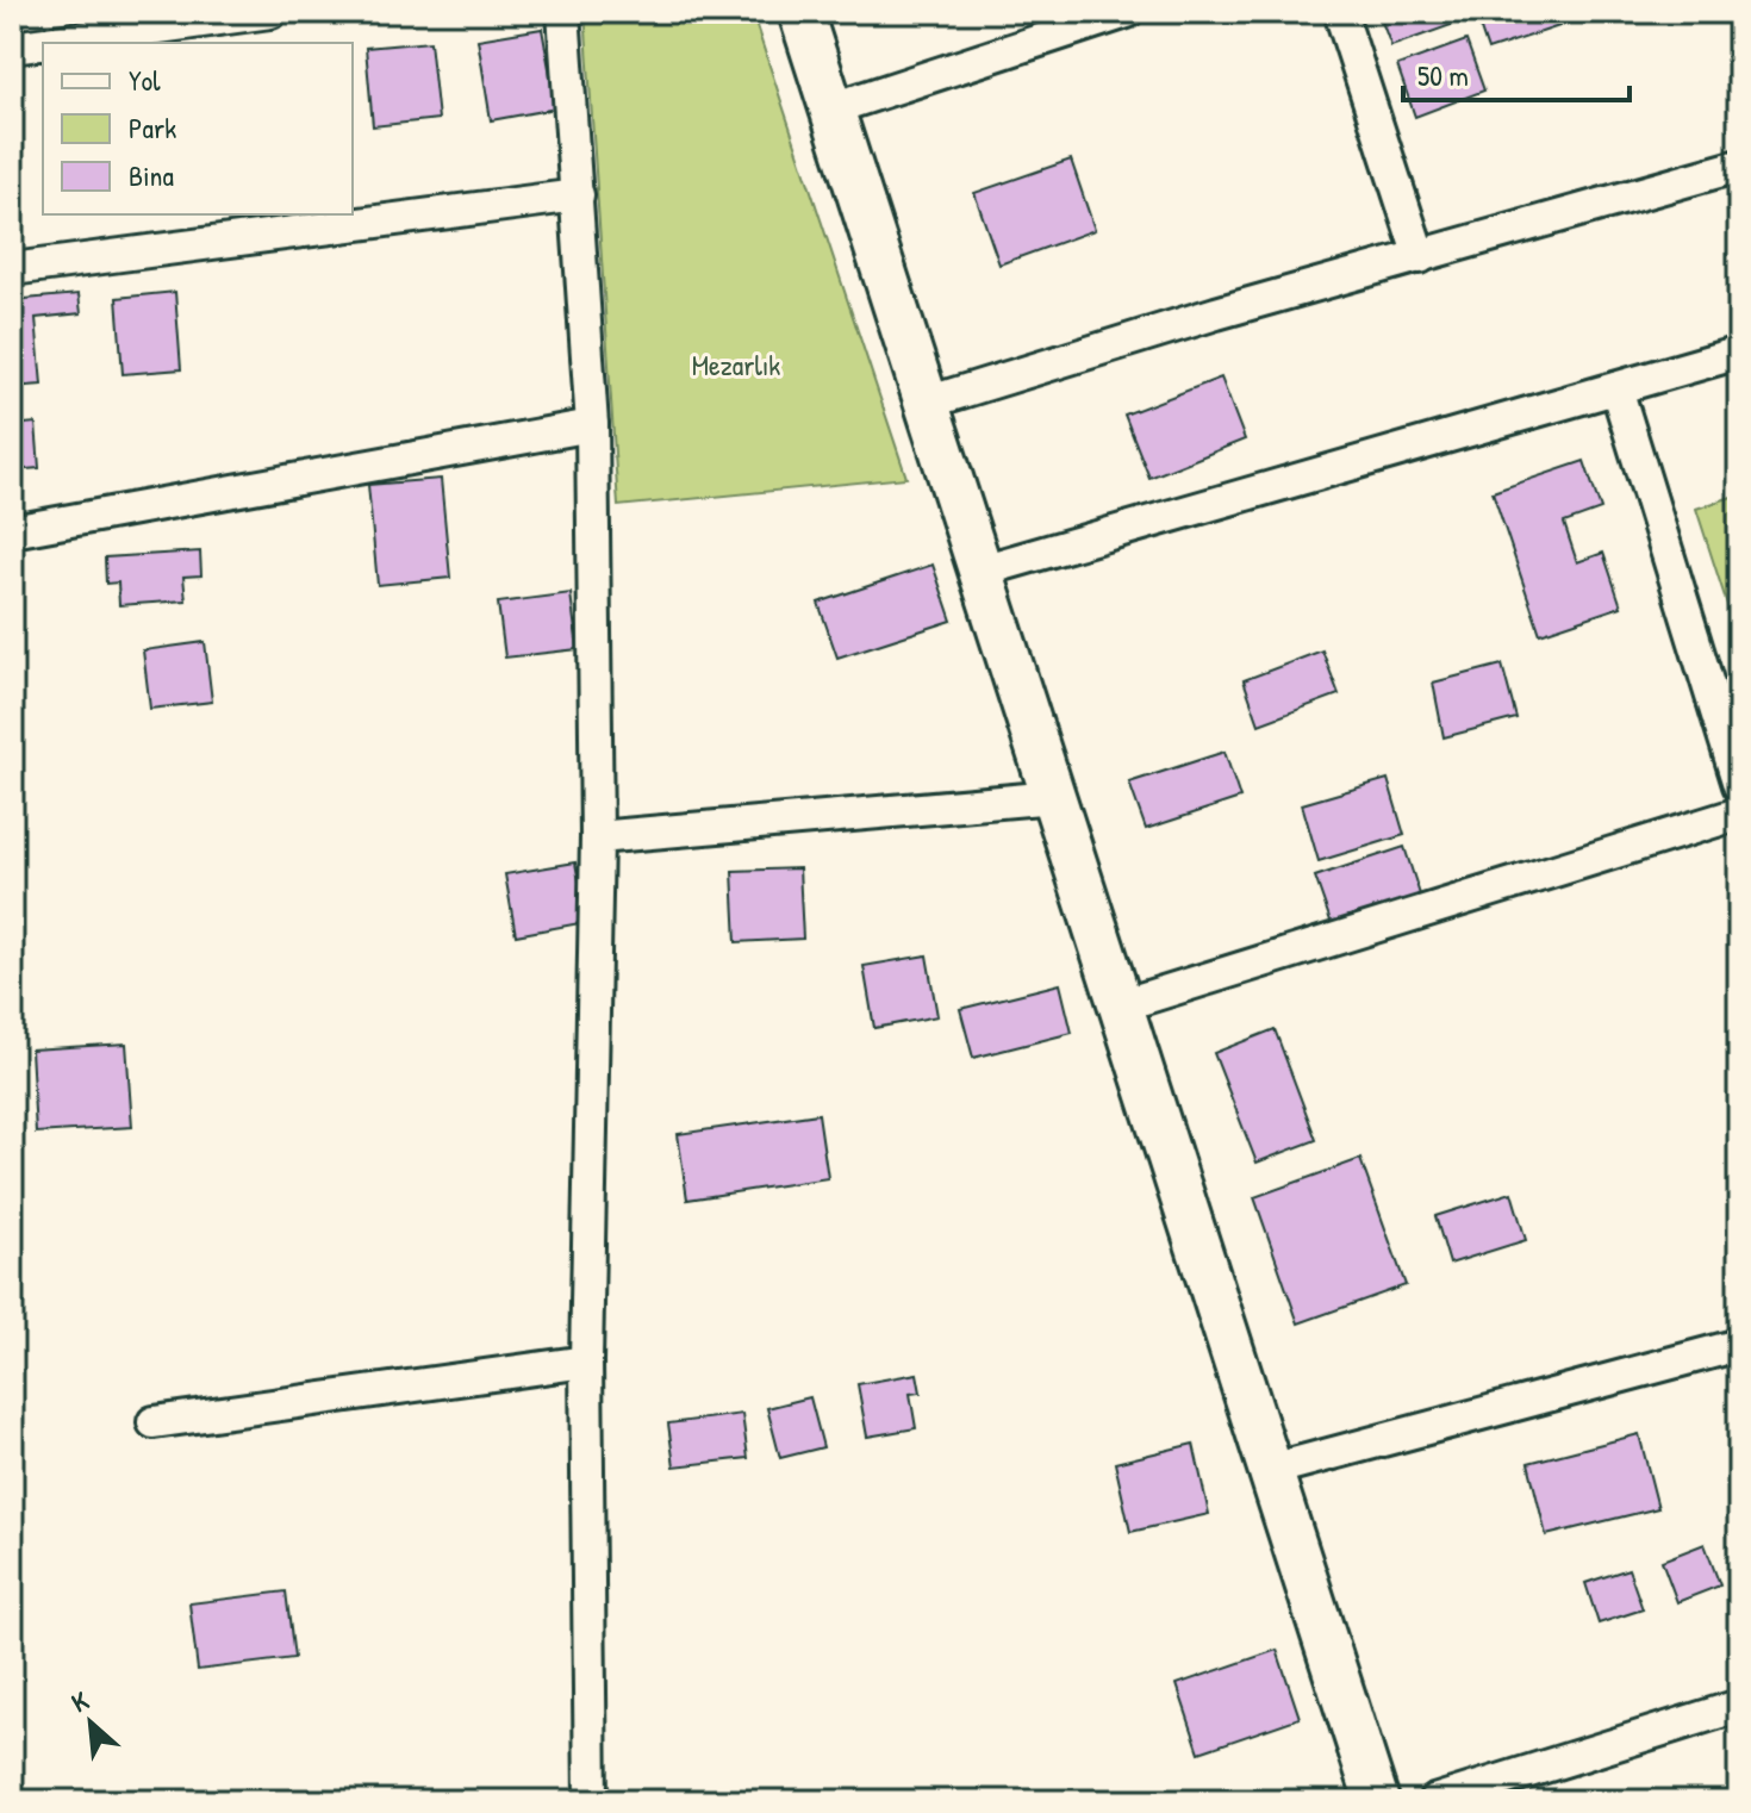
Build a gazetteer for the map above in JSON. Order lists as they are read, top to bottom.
{
  "parks": ["Mezarlık"],
  "legend": ["Yol", "Park", "Bina"],
  "scale_bar": "50 m",
  "north": "top left"
}
